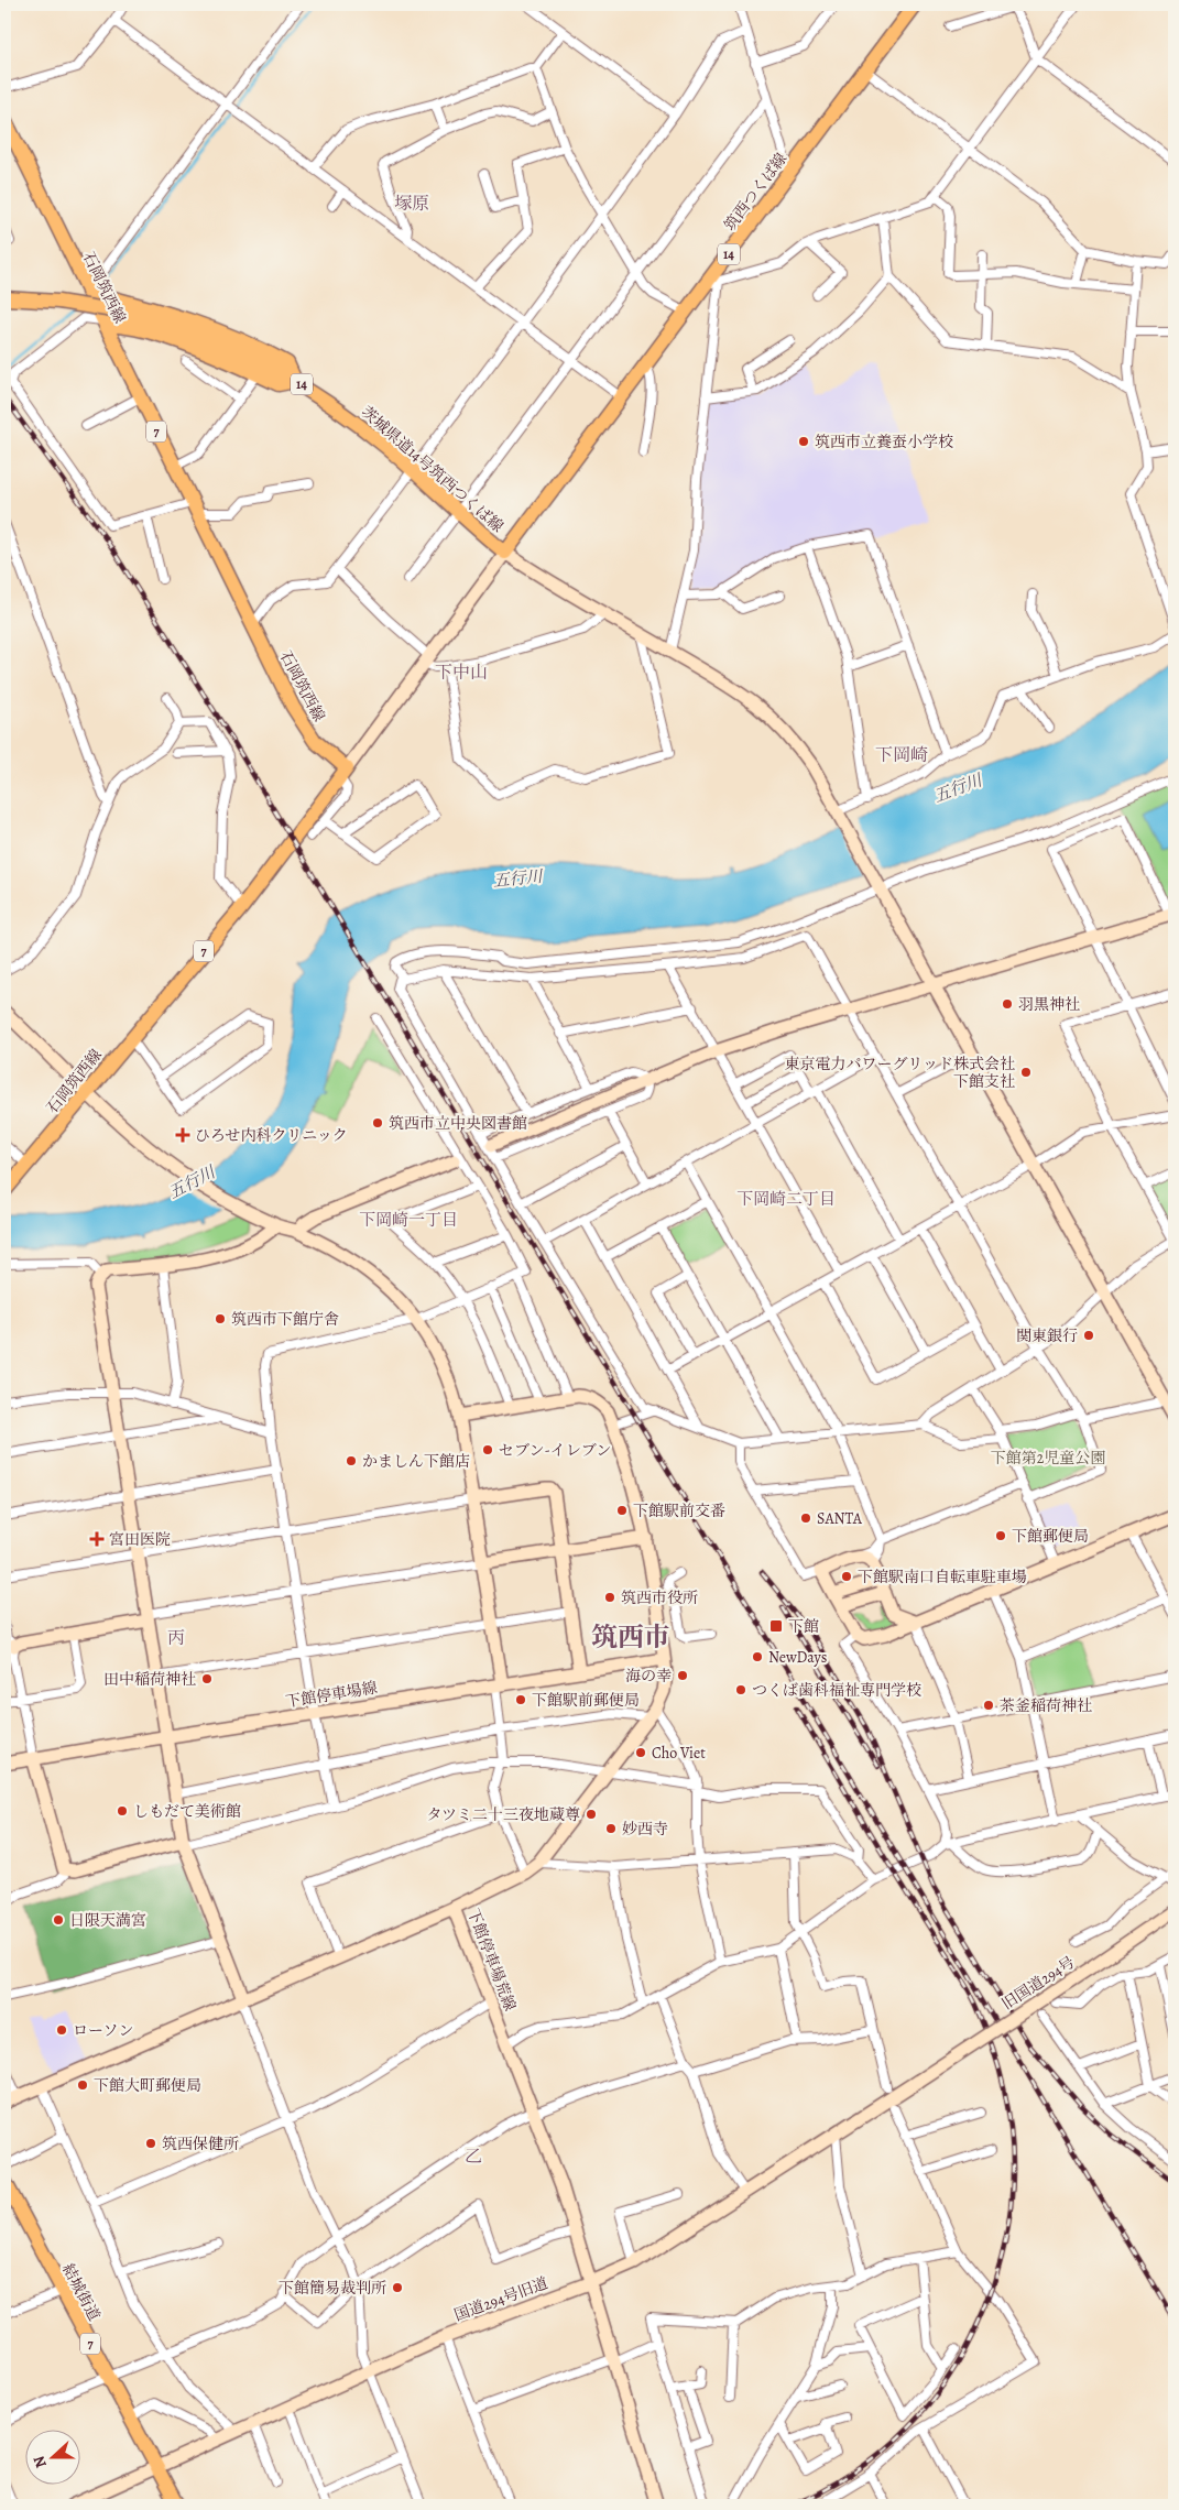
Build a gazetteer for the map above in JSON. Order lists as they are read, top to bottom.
{
  "streets": {
    "main road": [
      "筑西つくば線",
      "14",
      "石岡筑西線",
      "7",
      "茨城県道14号筑西つくば線",
      "結城街道"
    ],
    "street": [
      "下館停車場線",
      "下館停車場荒線",
      "旧国道294号",
      "国道294号旧道"
    ]
  },
  "crossings": [
    ["筑西つくば線", "茨城県道14号筑西つくば線"],
    ["下館停車場線", "下館停車場荒線"],
    ["下館停車場荒線", "国道294号旧道"],
    ["旧国道294号", "国道294号旧道"],
    ["結城街道", "国道294号旧道"]
  ],
  "districts": [
    "塚原",
    "下中山",
    "下岡崎",
    "下岡崎二丁目",
    "下岡崎一丁目",
    "丙",
    "筑西市",
    "乙"
  ],
  "water": ["五行川"],
  "parks": ["下館第2児童公園"],
  "places": {
    "other": [
      "筑西市立養蚕小学校",
      "羽黒神社",
      "東京電力パワーグリッド株式会社 下館支社",
      "筑西市立中央図書館",
      "筑西市下館庁舎",
      "関東銀行",
      "セブン-イレブン",
      "かましん下館店",
      "下館駅前交番",
      "SANTA",
      "下館郵便局",
      "下館駅南口自転車駐車場",
      "筑西市役所",
      "NewDays",
      "海の幸",
      "田中稲荷神社",
      "つくば歯科福祉専門学校",
      "下館駅前郵便局",
      "茶釜稲荷神社",
      "Cho Viet",
      "しもだて美術館",
      "タツミ二十三夜地蔵尊",
      "妙西寺",
      "日限天満宮",
      "ローソン",
      "下館大町郵便局",
      "筑西保健所",
      "下館簡易裁判所"
    ],
    "health": ["ひろせ内科クリニック", "宮田医院"],
    "transit": ["下館"]
  },
  "north": "left"
}
